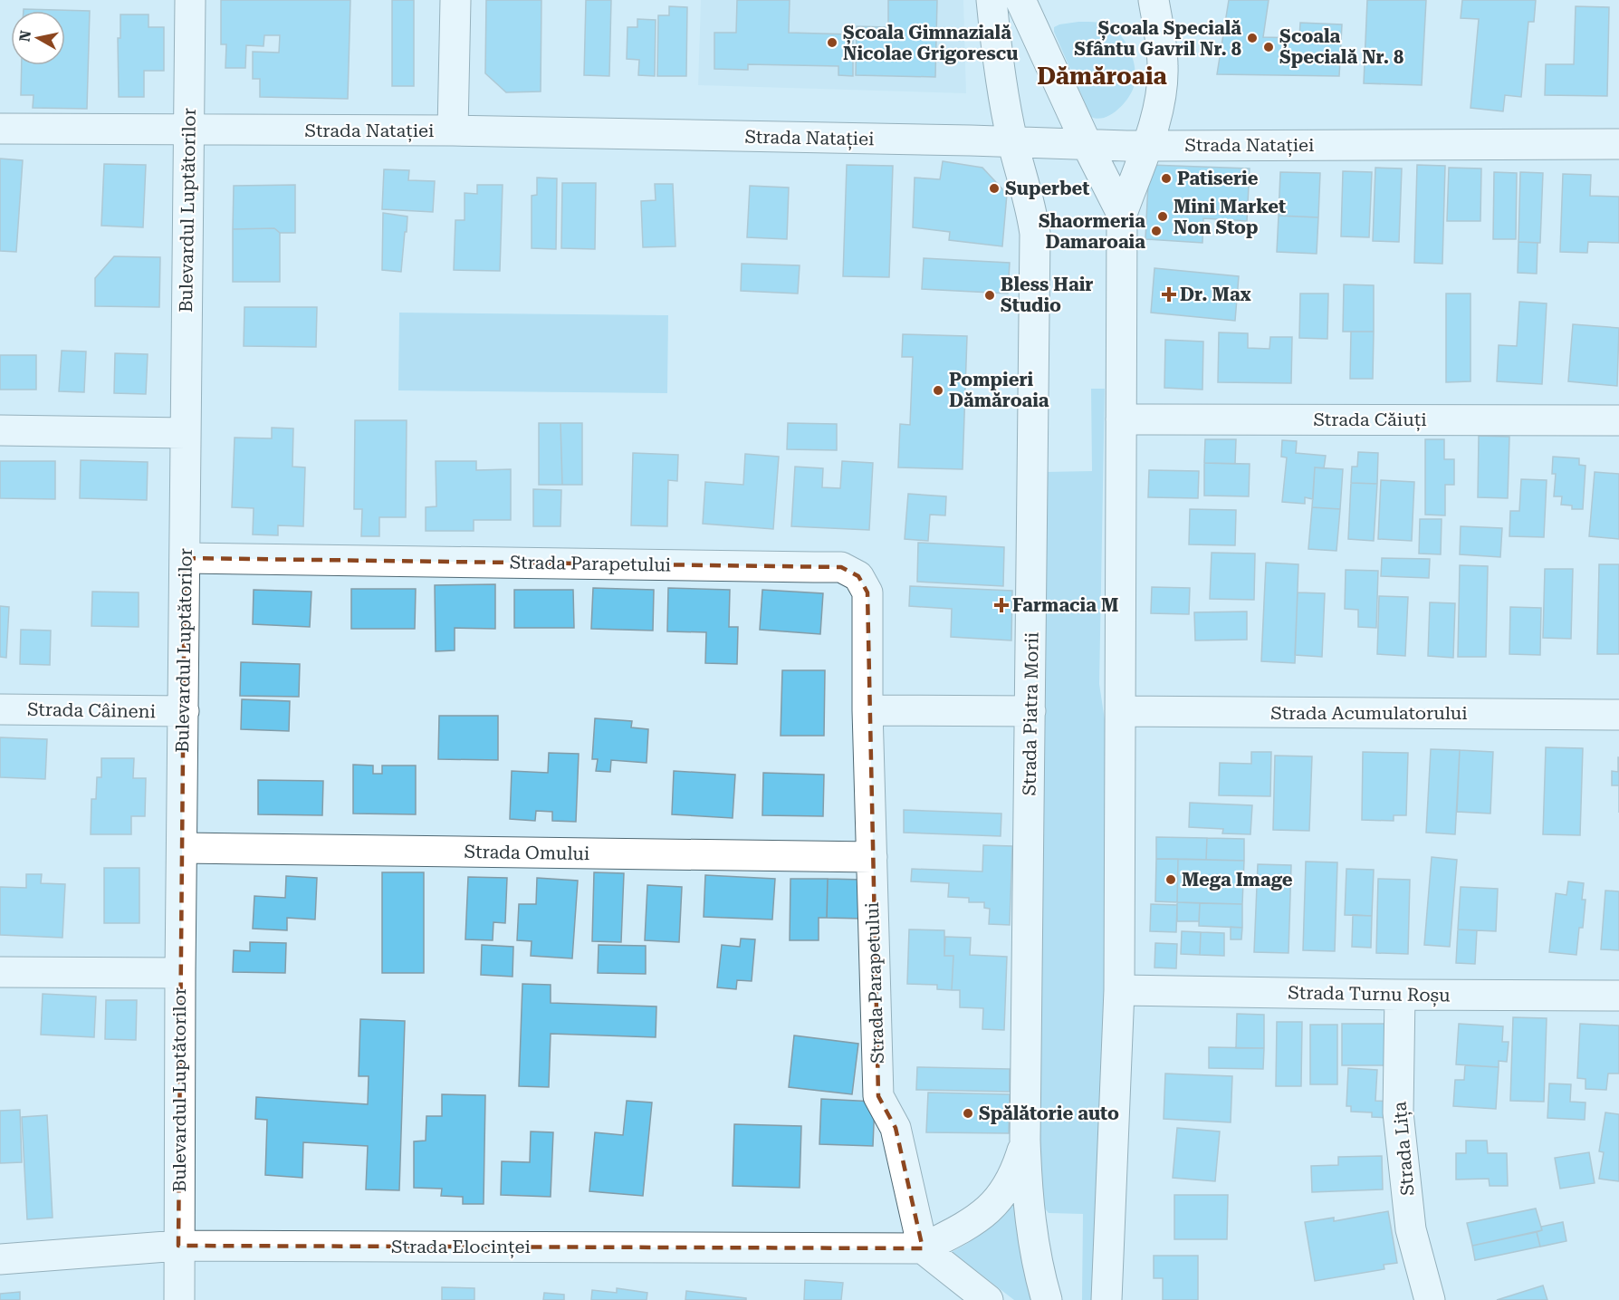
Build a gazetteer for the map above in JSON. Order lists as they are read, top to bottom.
{
  "streets": {
    "street": [
      "Strada Natației",
      "Bulevardul Luptătorilor",
      "Strada Căiuți",
      "Strada Parapetului",
      "Strada Câineni",
      "Strada Acumulatorului",
      "Strada Piatra Morii",
      "Strada Omului",
      "Strada Turnu Roșu",
      "Strada Lița",
      "Strada Elocinței"
    ]
  },
  "crossings": [
    ["Strada Natației", "Bulevardul Luptătorilor"],
    ["Strada Natației", "Strada Piatra Morii"],
    ["Bulevardul Luptătorilor", "Strada Parapetului"],
    ["Bulevardul Luptătorilor", "Strada Câineni"],
    ["Bulevardul Luptătorilor", "Strada Omului"],
    ["Bulevardul Luptătorilor", "Strada Elocinței"],
    ["Strada Parapetului", "Strada Omului"],
    ["Strada Parapetului", "Strada Elocinței"],
    ["Strada Turnu Roșu", "Strada Lița"]
  ],
  "districts": ["Dămăroaia"],
  "places": {
    "other": [
      "Școala Specială Sfântu Gavril Nr. 8",
      "Școala Gimnazială Nicolae Grigorescu",
      "Școala Specială Nr. 8",
      "Patiserie",
      "Superbet",
      "Mini Market Non Stop",
      "Shaormeria Damaroaia",
      "Bless Hair Studio",
      "Pompieri Dămăroaia",
      "Mega Image",
      "Spălătorie auto"
    ],
    "health": ["Dr. Max", "Farmacia M"]
  },
  "north": "left"
}
